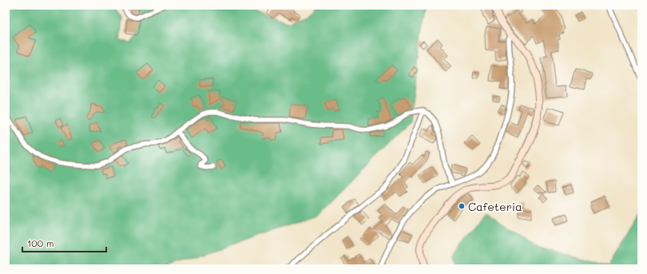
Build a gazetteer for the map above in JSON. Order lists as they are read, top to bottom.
{
  "places": ["Cafeteria"],
  "scale_bar": "100 m"
}
